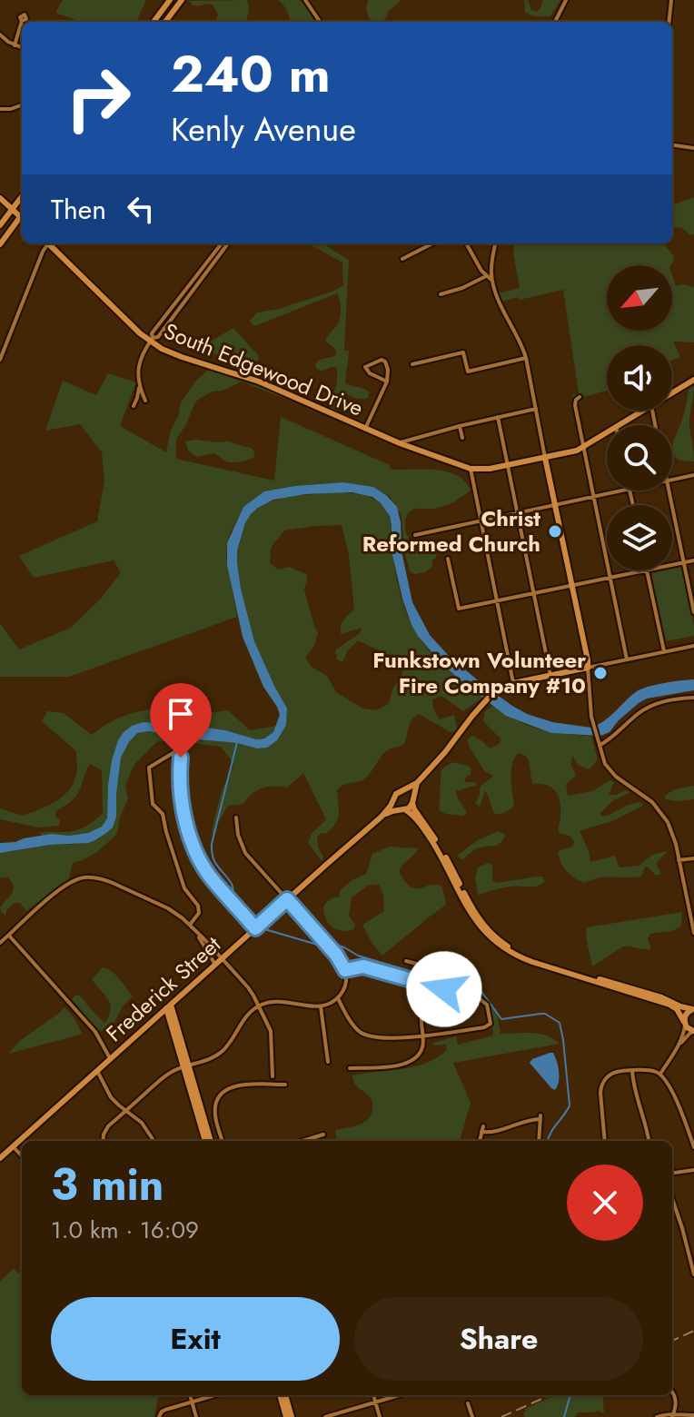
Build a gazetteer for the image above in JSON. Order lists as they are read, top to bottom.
{
  "streets": {
    "main road": ["South Edgewood Drive", "Frederick Street"]
  },
  "places": ["Christ Reformed Church", "Funkstown Volunteer Fire Company #10"],
  "north": "bottom left",
  "page": {
    "turn": ["240 m", "Kenly Avenue"],
    "then": "Then",
    "heading": ["3 min", "1.0 km · 16:09"],
    "buttons": ["Exit", "Share"]
  }
}
